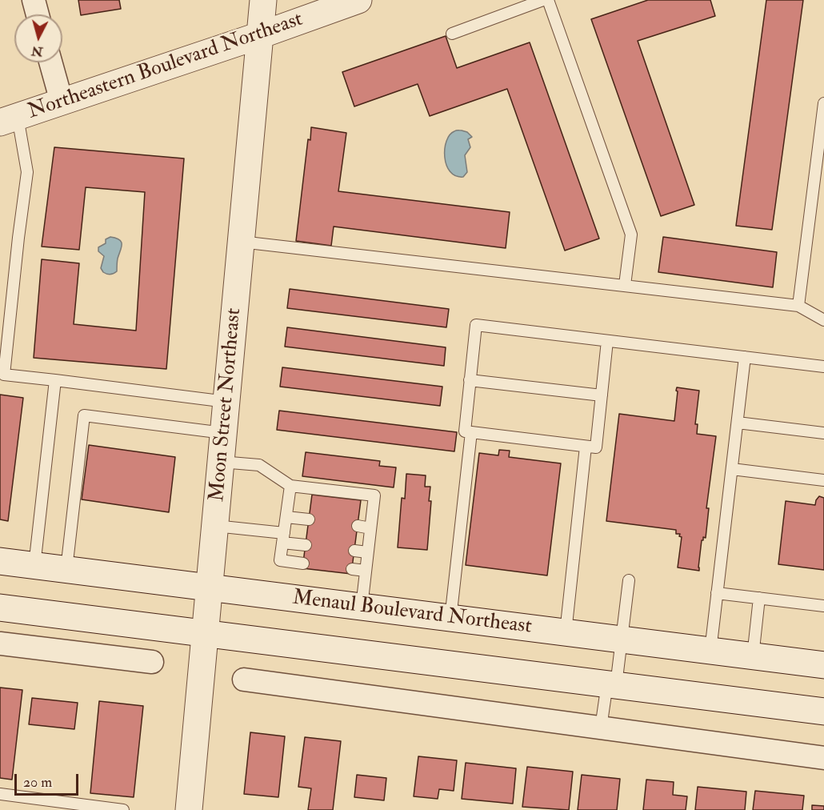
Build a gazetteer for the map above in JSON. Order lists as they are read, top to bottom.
{
  "streets": {
    "main road": ["Northeastern Boulevard Northeast", "Moon Street Northeast", "Menaul Boulevard Northeast"]
  },
  "crossings": [
    ["Northeastern Boulevard Northeast", "Moon Street Northeast"],
    ["Moon Street Northeast", "Menaul Boulevard Northeast"]
  ],
  "scale_bar": "20 m",
  "north": "bottom"
}
